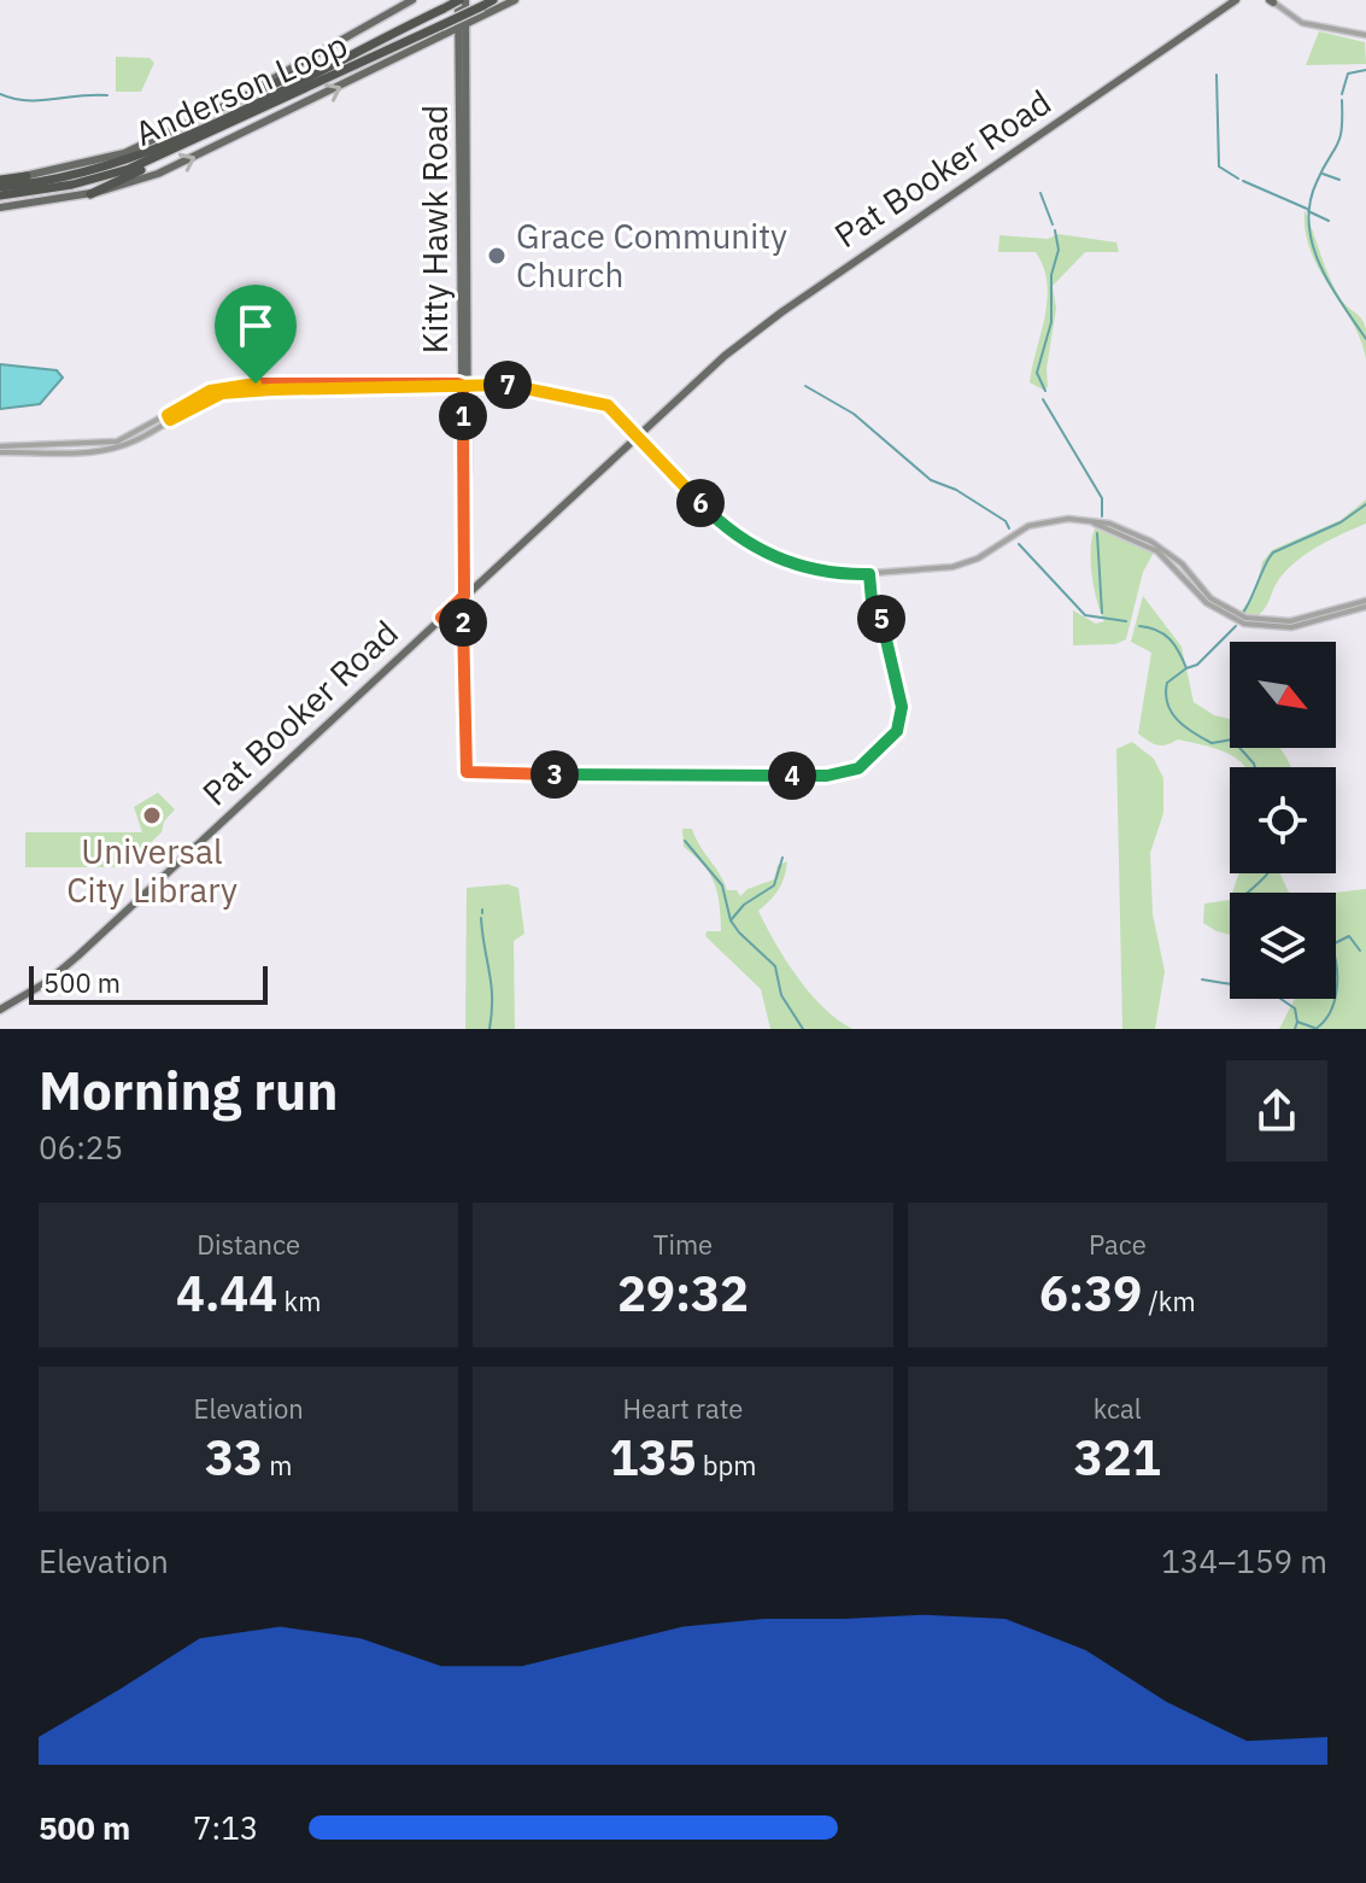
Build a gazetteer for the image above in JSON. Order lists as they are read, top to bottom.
{
  "streets": {
    "highway": ["Anderson Loop"],
    "main road": ["Pat Booker Road", "Kitty Hawk Road"]
  },
  "crossings": [
    ["Anderson Loop", "Kitty Hawk Road"],
    ["Pat Booker Road", "Kitty Hawk Road"]
  ],
  "places": ["Grace Community Church", "Universal City Library"],
  "scale_bar": "500 m",
  "north": "bottom right",
  "page": {
    "pins": [
      "7",
      "1",
      "6",
      "5",
      "2",
      "3",
      "4"
    ],
    "scale": "500 m",
    "heading": ["Morning run", "06:25"],
    "stats": [
      ["Distance", "4.44 km"],
      ["Time", "29:32"],
      ["Pace", "6:39 /km"],
      ["Elevation", "33 m"],
      ["Heart rate", "135 bpm"],
      ["kcal", "321"]
    ],
    "chart": ["Elevation", "134–159 m"],
    "list": [
      {
        "name": "500 m",
        "note": "7:13"
      }
    ]
  }
}
